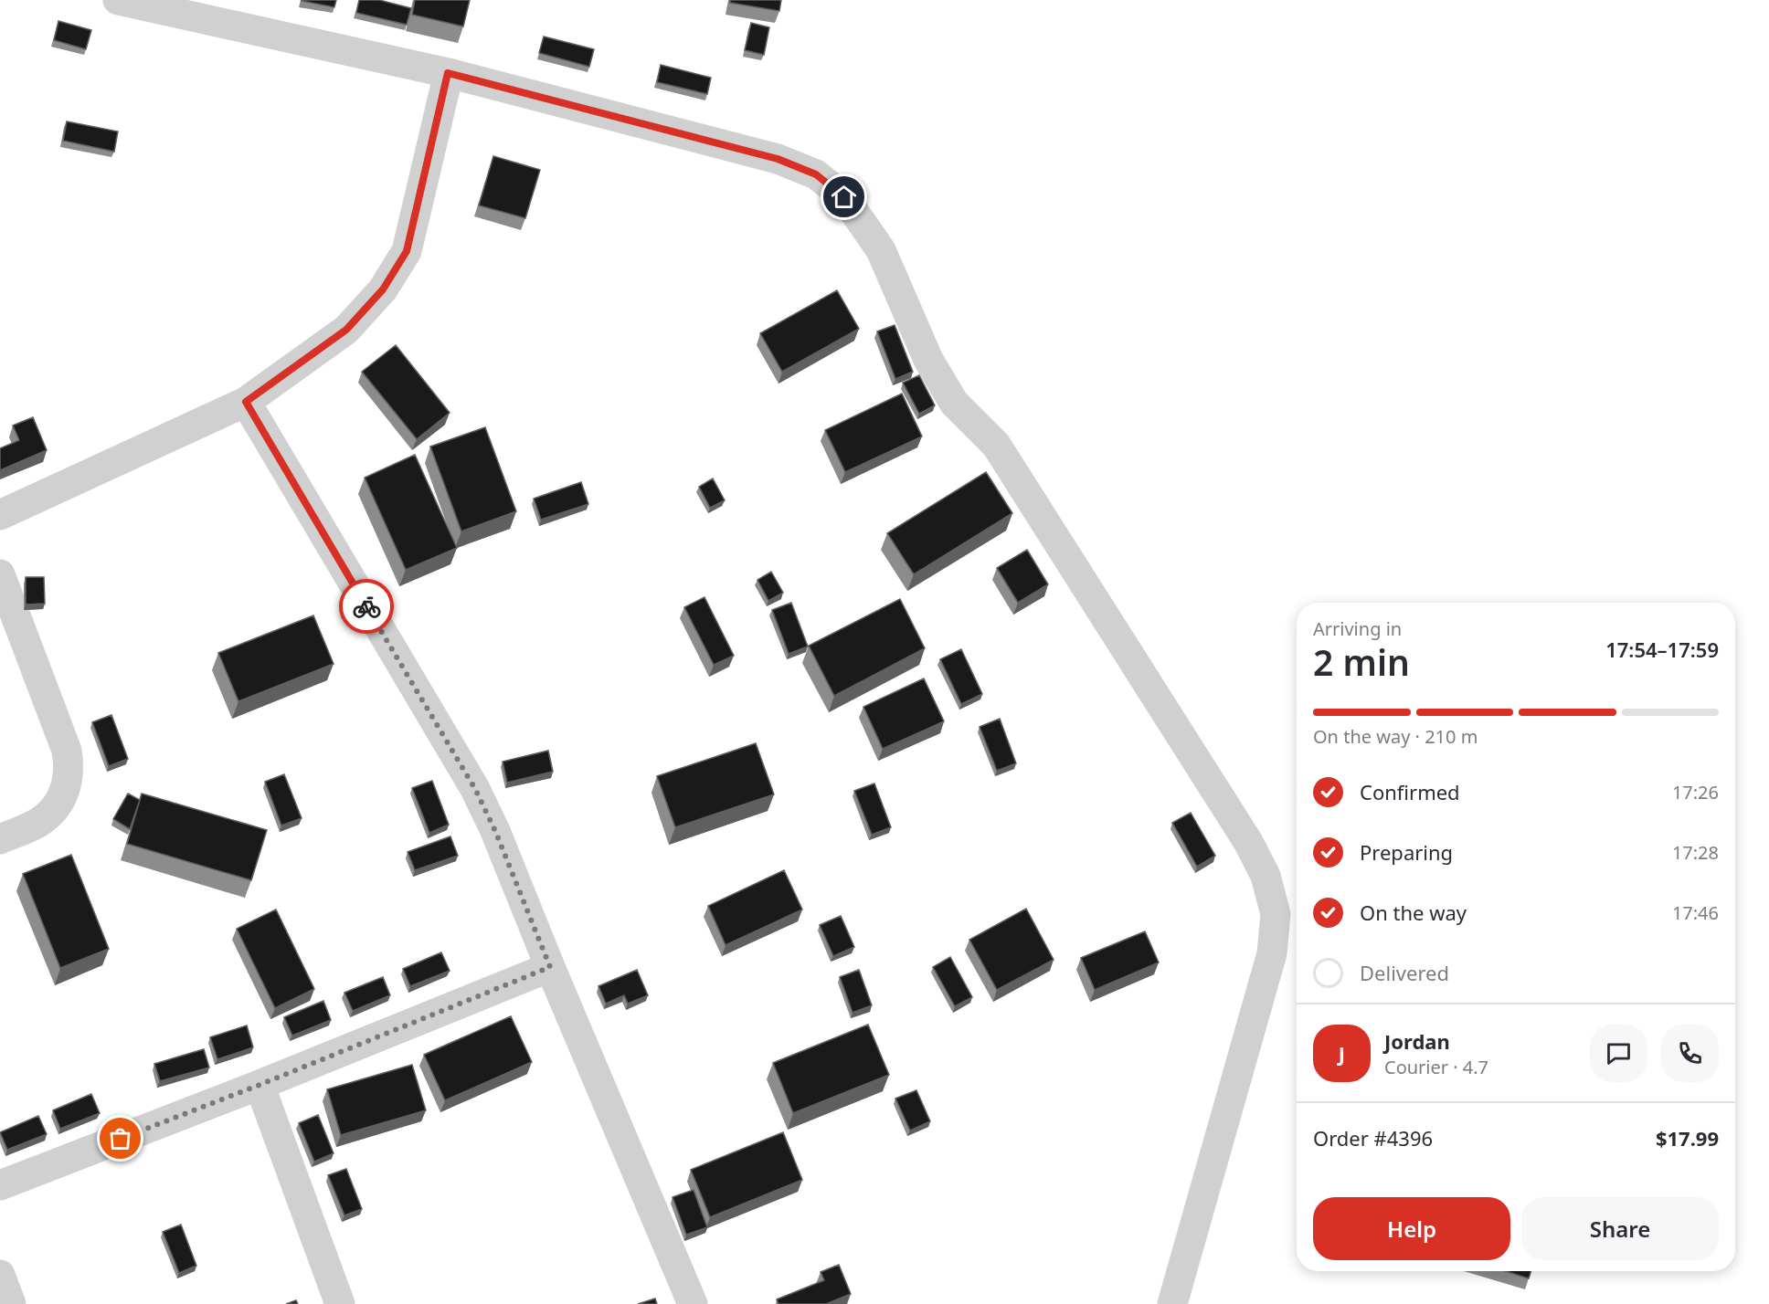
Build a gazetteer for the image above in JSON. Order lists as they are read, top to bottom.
{
  "page": {
    "heading": ["2 min", "Arriving in", "17:54–17:59"],
    "panel": [
      "Jordan",
      "Courier · 4.7",
      "Order #4396",
      "$17.99"
    ],
    "bar": "On the way · 210 m",
    "list": [
      ["Confirmed", "17:26"],
      ["Preparing", "17:28"],
      ["On the way", "17:46"],
      "Delivered"
    ],
    "round": "J",
    "buttons": ["Help", "Share"]
  }
}
